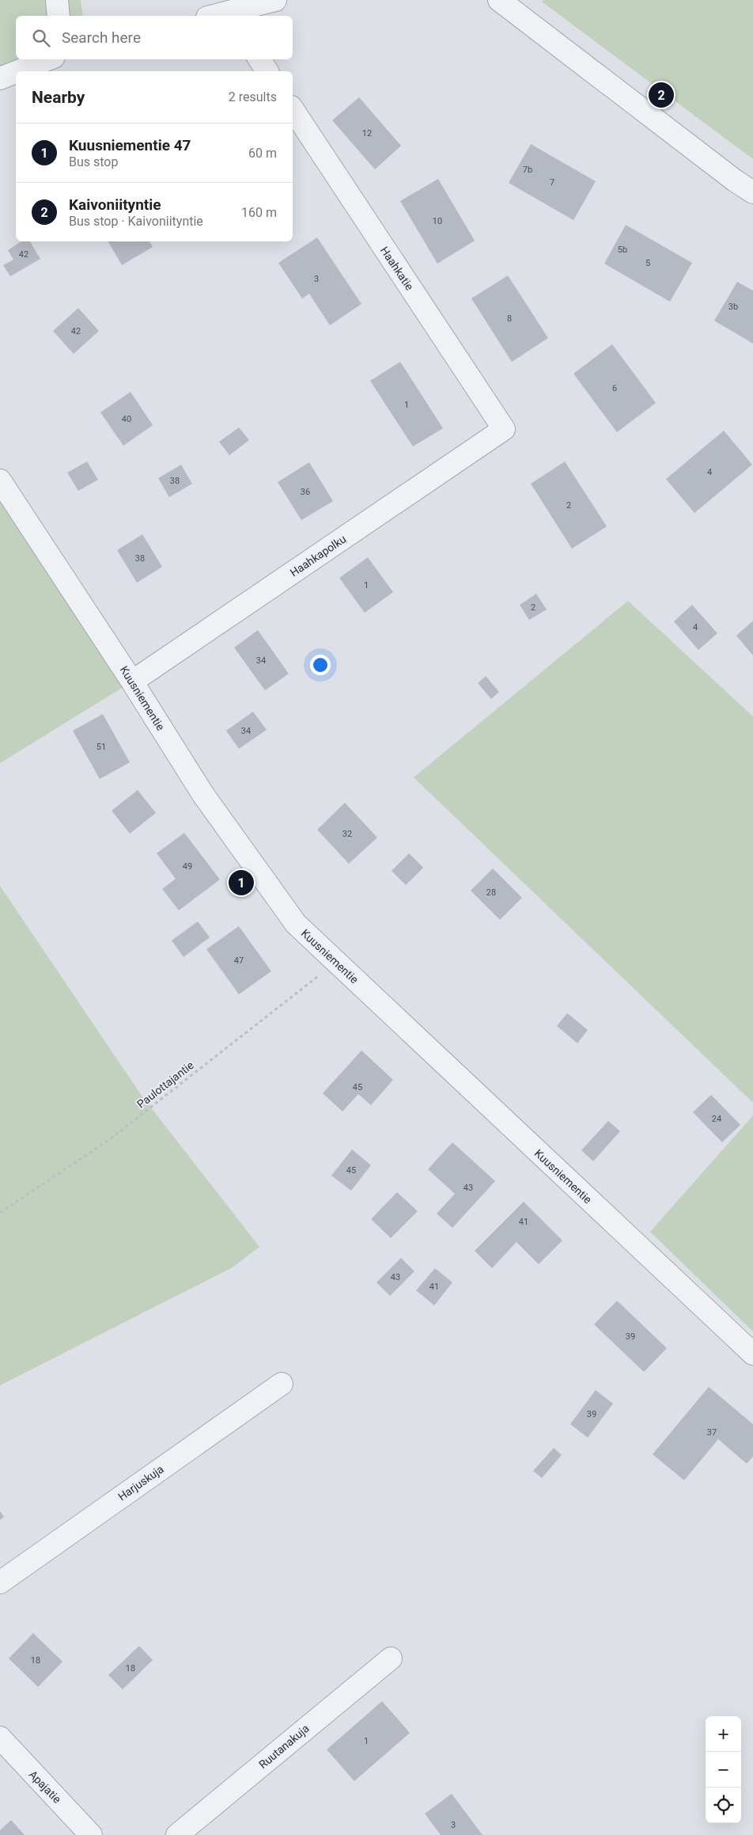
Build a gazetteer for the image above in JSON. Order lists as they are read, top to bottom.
{
  "streets": {
    "street": [
      "Haahkatie",
      "Haahkapolku",
      "Kuusniementie",
      "Harjuskuja",
      "Ruutanakuja",
      "Apajatie"
    ],
    "path": ["Paulottajantie"]
  },
  "crossings": [
    ["Haahkatie", "Haahkapolku"],
    ["Haahkapolku", "Kuusniementie"],
    ["Kuusniementie", "Paulottajantie"]
  ],
  "house_numbers": [
    "12",
    "7b",
    "7",
    "10",
    "5b",
    "42",
    "5",
    "3",
    "3b",
    "8",
    "42",
    "6",
    "1",
    "40",
    "4",
    "38",
    "36",
    "2",
    "38",
    "1",
    "2",
    "4",
    "34",
    "34",
    "51",
    "32",
    "49",
    "28",
    "47",
    "45",
    "24",
    "45",
    "43",
    "41",
    "43",
    "41",
    "39",
    "39",
    "37",
    "18",
    "18",
    "1",
    "3"
  ],
  "page": {
    "search": "Search here",
    "heading": ["Nearby", "2 results"],
    "pins": ["2", "1"],
    "list": [
      {
        "mark": "1",
        "name": "Kuusniementie 47",
        "note": "Bus stop",
        "value": "60 m"
      },
      {
        "mark": "2",
        "name": "Kaivoniityntie",
        "note": "Bus stop · Kaivoniityntie",
        "value": "160 m"
      }
    ],
    "map_buttons": ["+", "−"]
  }
}
